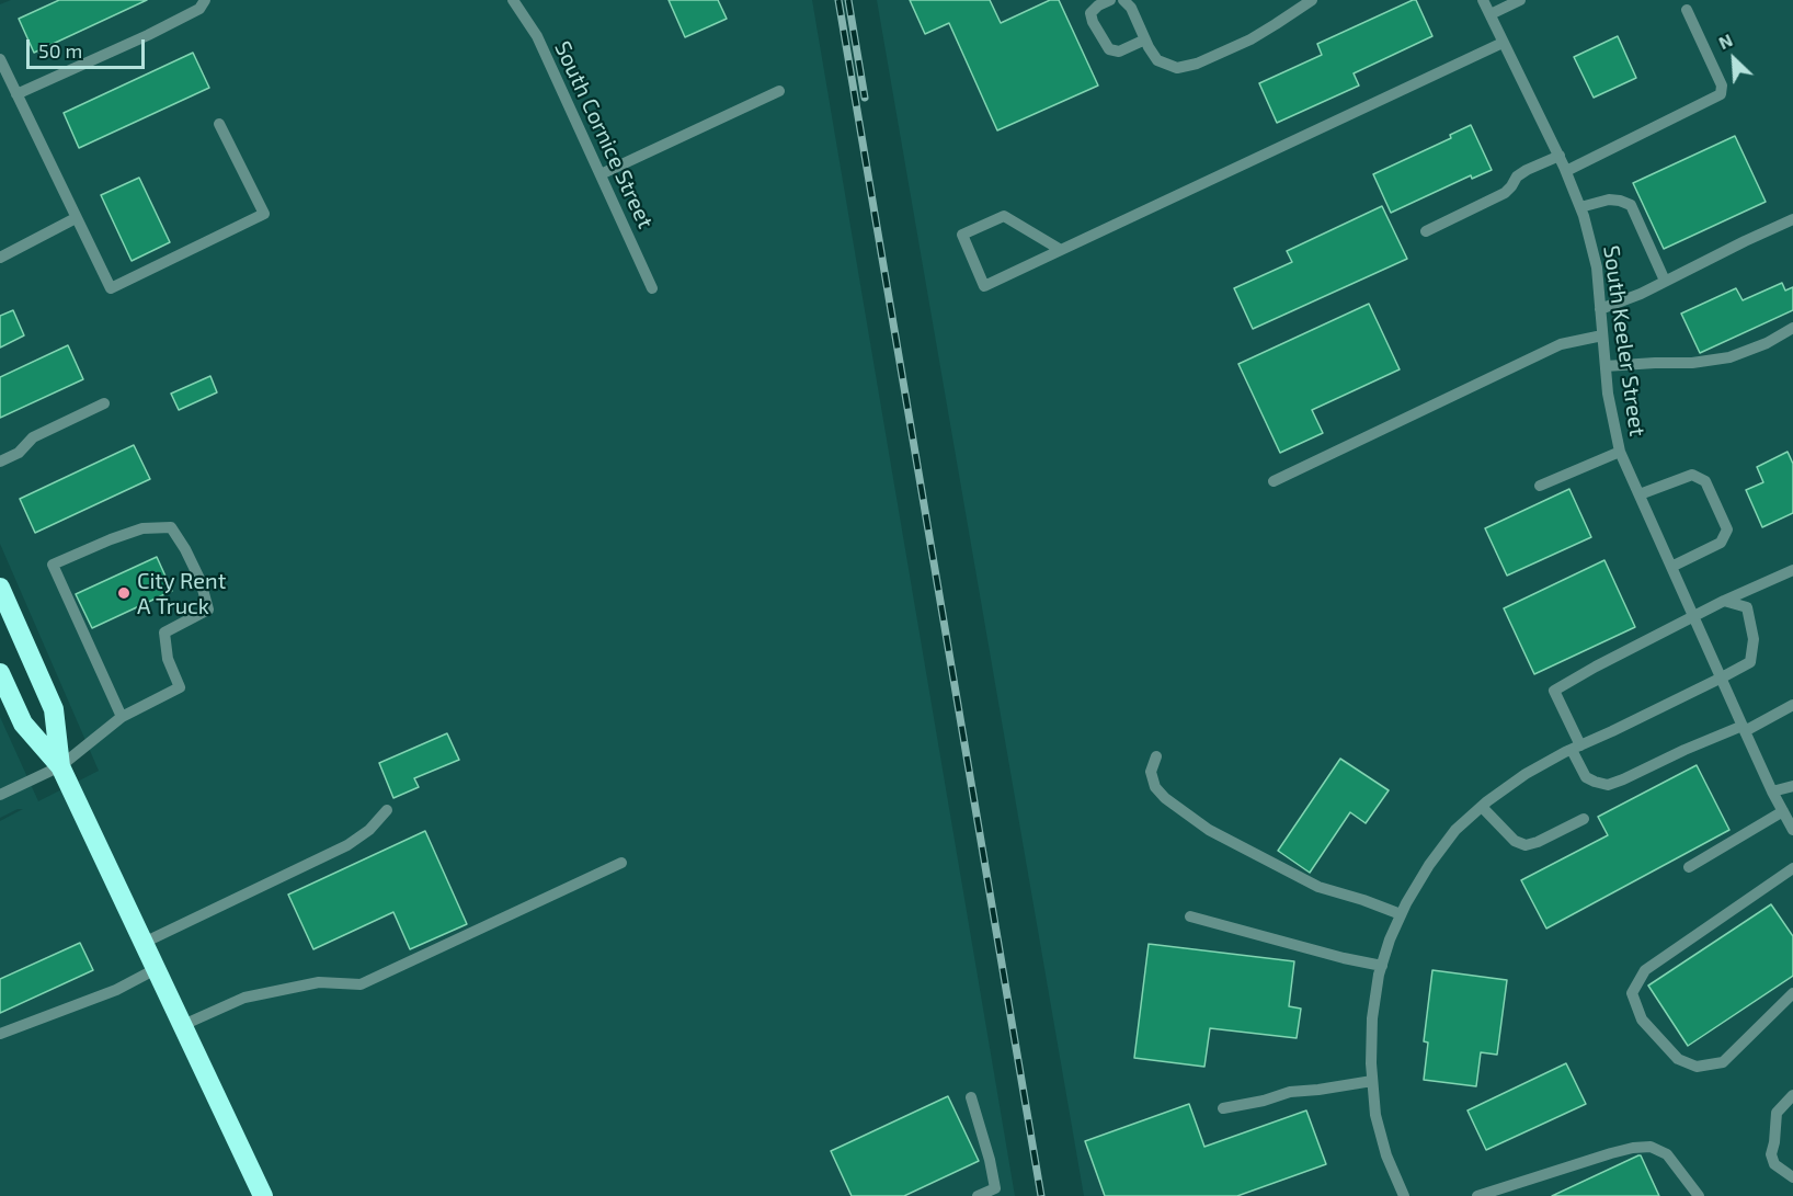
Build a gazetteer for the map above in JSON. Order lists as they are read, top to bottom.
{
  "streets": {
    "street": ["South Cornice Street", "South Keeler Street"]
  },
  "places": ["City Rent A Truck"],
  "scale_bar": "50 m",
  "north": "top left"
}
